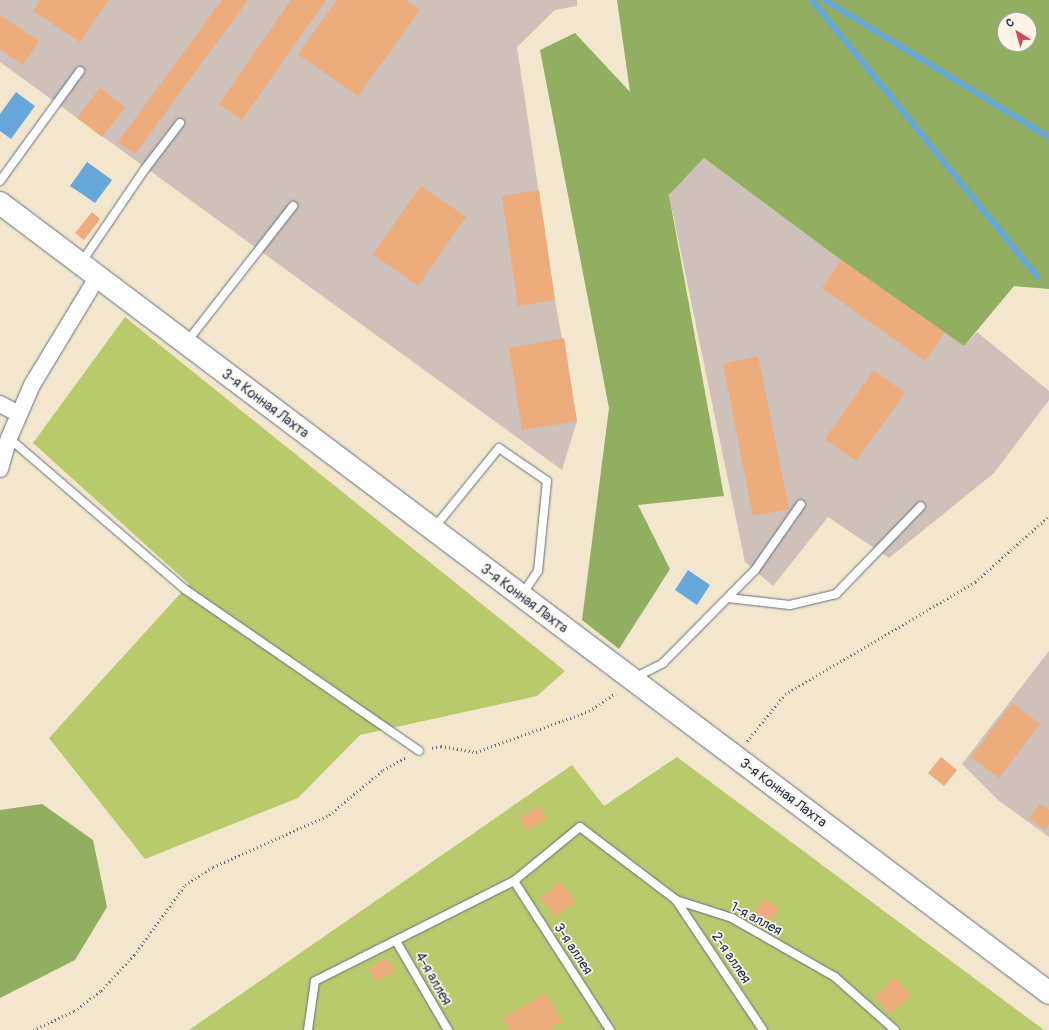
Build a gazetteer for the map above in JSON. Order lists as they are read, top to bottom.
{
  "streets": {
    "main road": ["3-я Конная Лахта"],
    "lane": [
      "1-я аллея",
      "3-я аллея",
      "2-я аллея",
      "4-я аллея"
    ]
  },
  "crossings": [
    ["1-я аллея", "3-я аллея"],
    ["1-я аллея", "2-я аллея"]
  ],
  "north": "top left"
}
